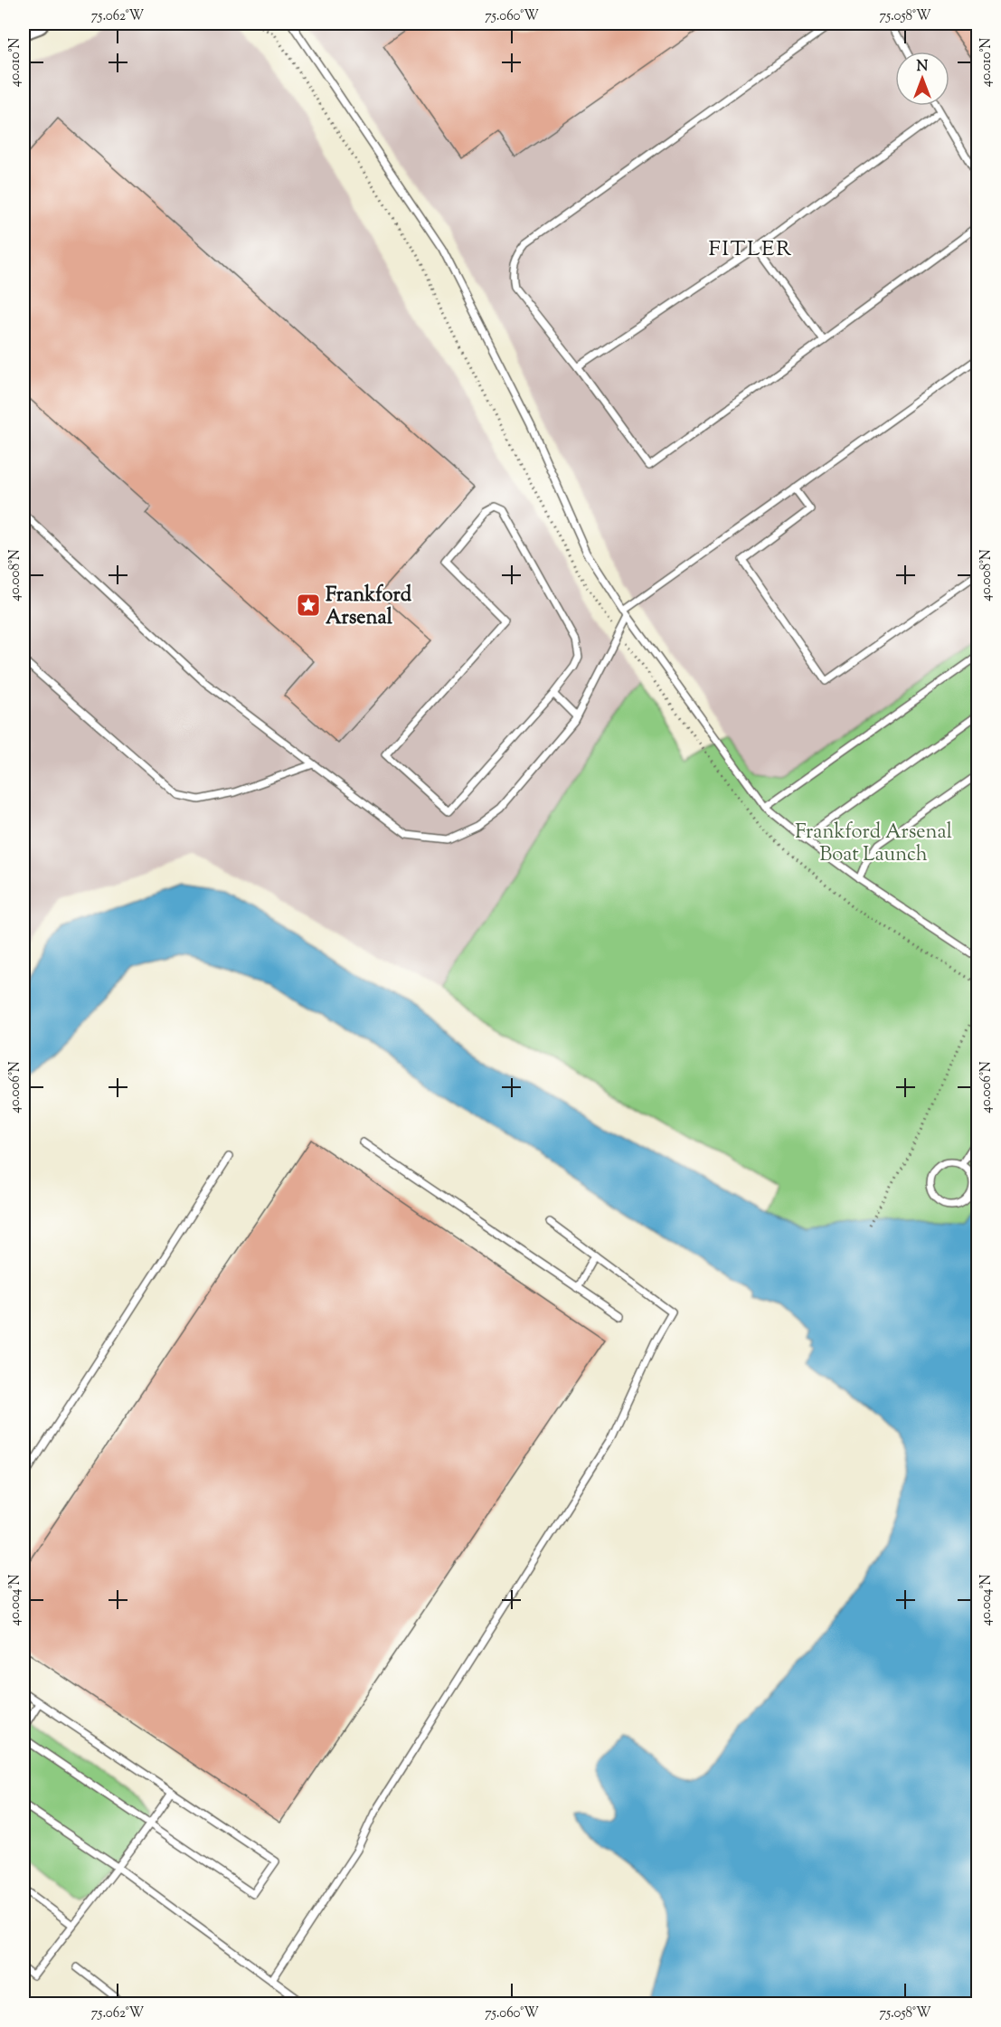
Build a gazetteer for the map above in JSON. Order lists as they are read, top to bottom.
{
  "districts": ["FITLER"],
  "parks": ["Frankford Arsenal Boat Launch"],
  "places": {
    "place": ["Frankford Arsenal"]
  },
  "north": "top",
  "coordinates": [
    "75.062°W",
    "75.060°W",
    "75.058°W",
    "40.010°N",
    "40.008°N",
    "40.006°N",
    "40.004°N"
  ]
}
